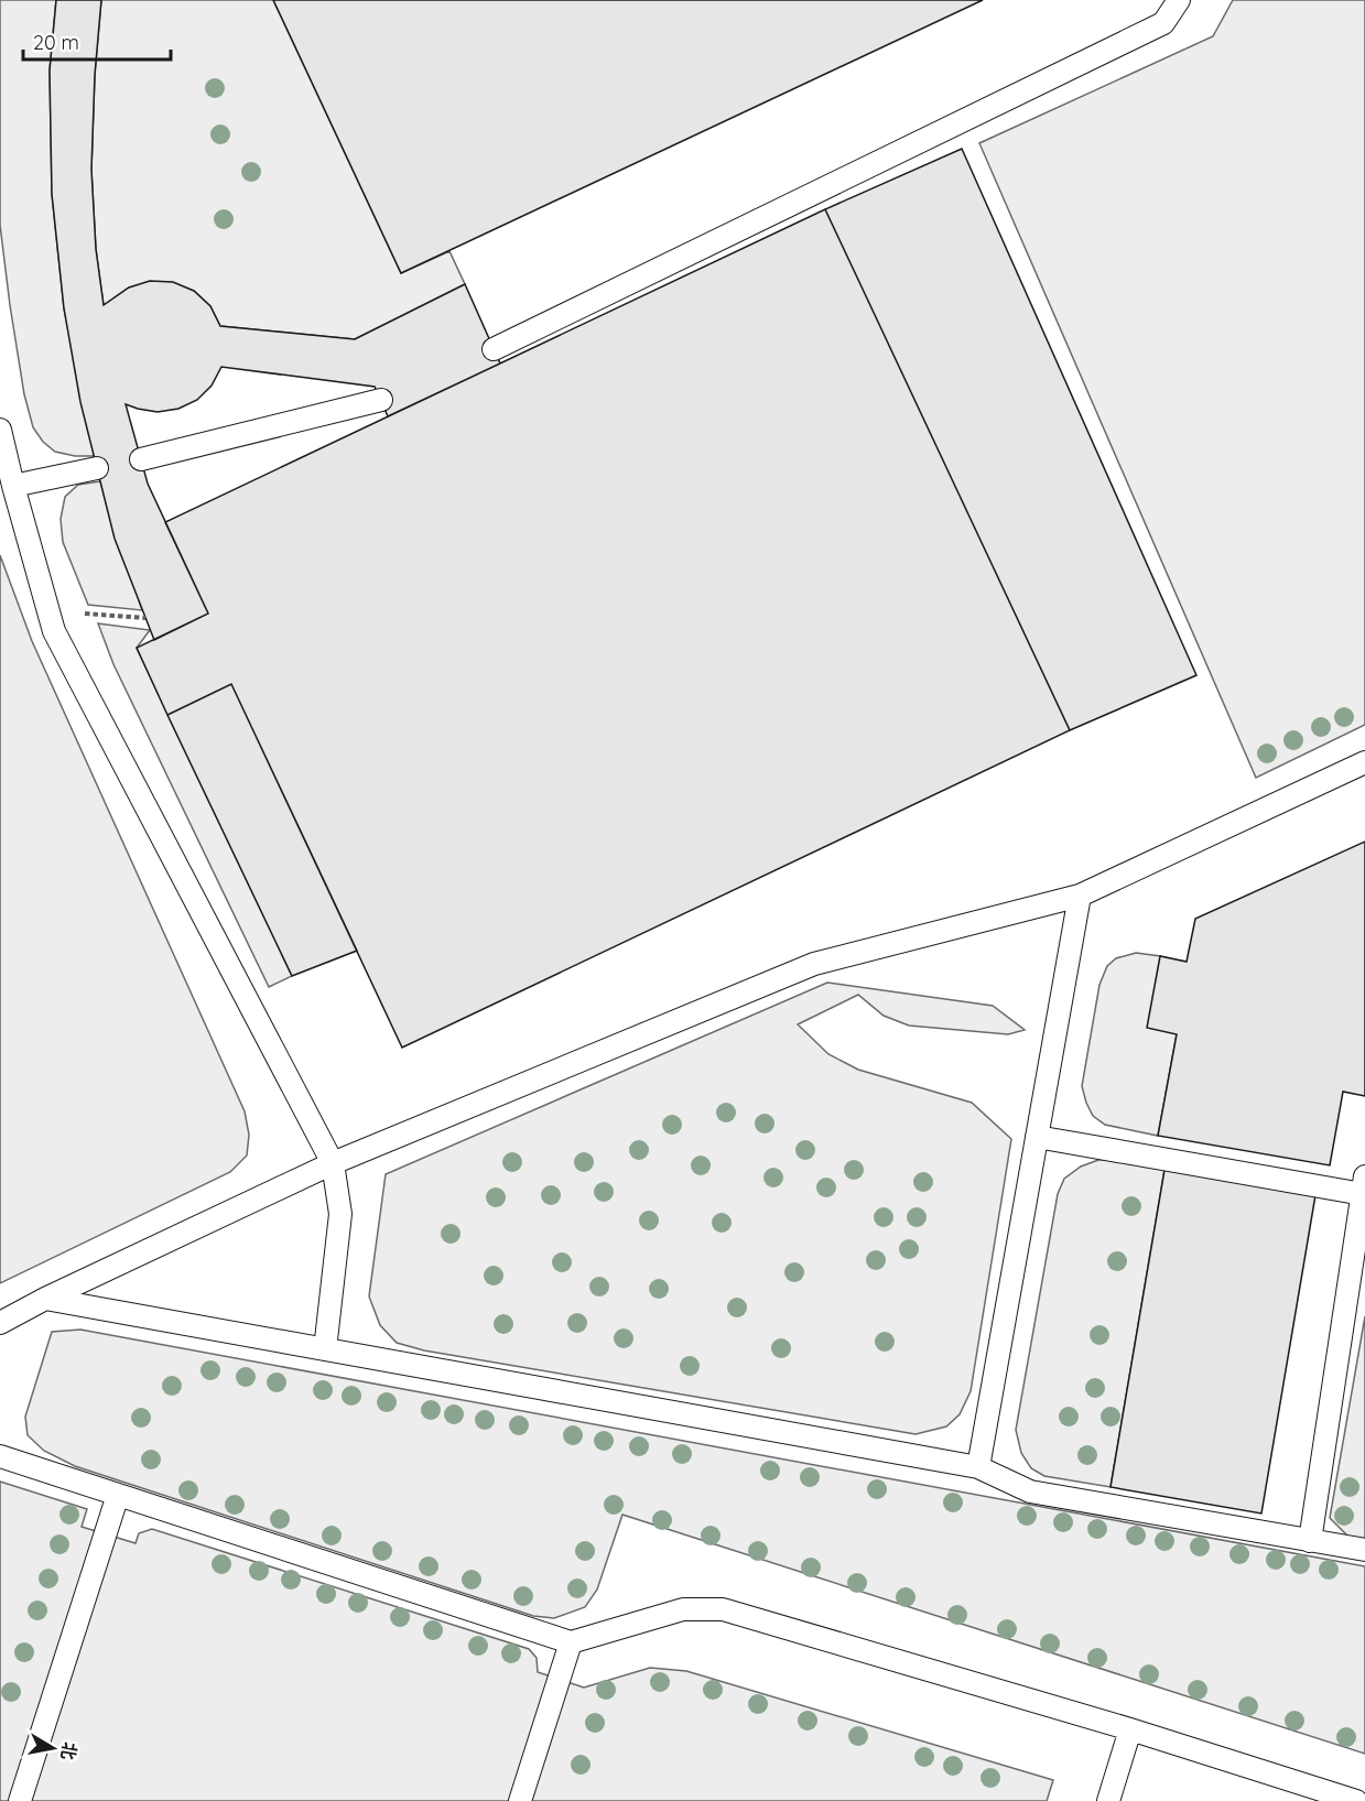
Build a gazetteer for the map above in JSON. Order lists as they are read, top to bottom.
{
  "scale_bar": "20 m",
  "north": "right"
}
